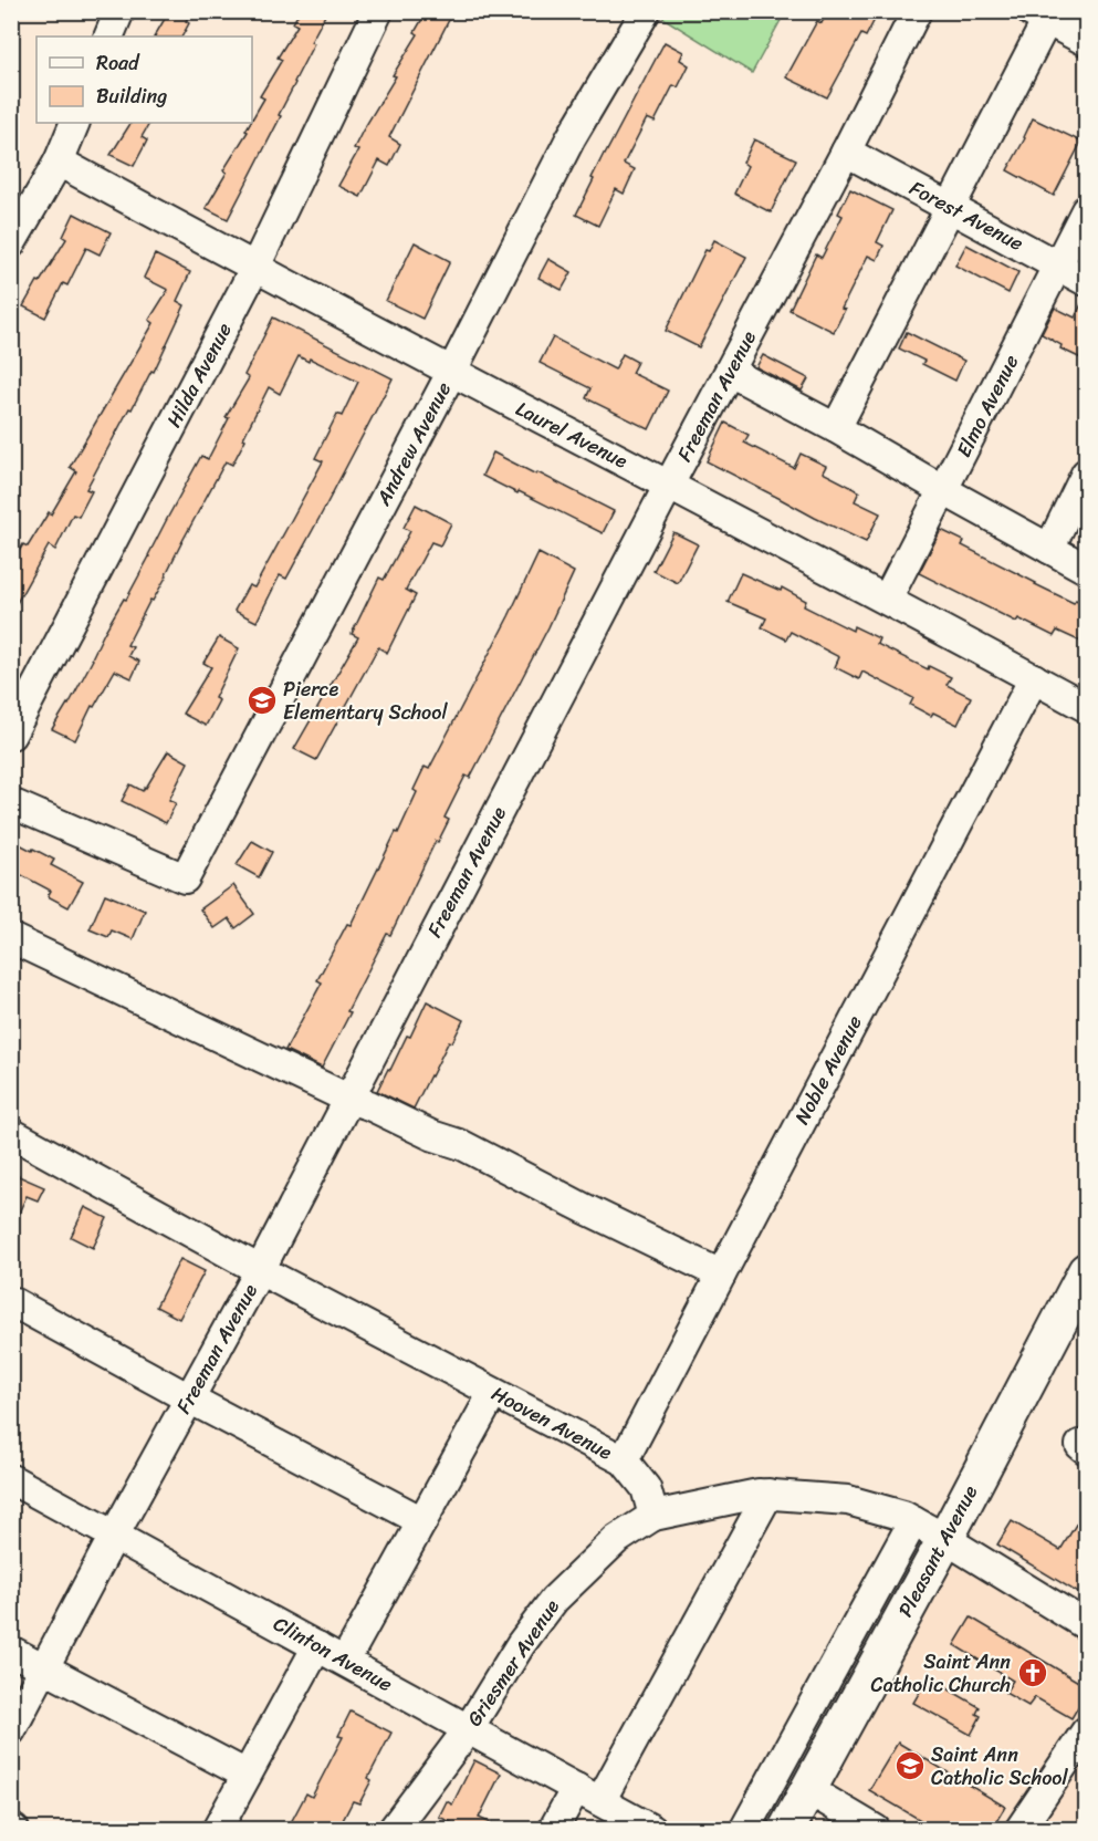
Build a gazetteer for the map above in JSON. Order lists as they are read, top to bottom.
{
  "streets": {
    "main road": ["Pleasant Avenue"],
    "street": [
      "Forest Avenue",
      "Hilda Avenue",
      "Freeman Avenue",
      "Elmo Avenue",
      "Laurel Avenue",
      "Andrew Avenue",
      "Noble Avenue",
      "Hooven Avenue",
      "Clinton Avenue",
      "Griesmer Avenue"
    ]
  },
  "crossings": [
    ["Forest Avenue", "Freeman Avenue"],
    ["Forest Avenue", "Elmo Avenue"],
    ["Hilda Avenue", "Laurel Avenue"],
    ["Freeman Avenue", "Laurel Avenue"],
    ["Freeman Avenue", "Hooven Avenue"],
    ["Freeman Avenue", "Clinton Avenue"],
    ["Elmo Avenue", "Laurel Avenue"],
    ["Laurel Avenue", "Andrew Avenue"],
    ["Laurel Avenue", "Noble Avenue"],
    ["Noble Avenue", "Hooven Avenue"],
    ["Hooven Avenue", "Griesmer Avenue"],
    ["Clinton Avenue", "Griesmer Avenue"]
  ],
  "places": {
    "school or university": ["Pierce Elementary School", "Saint Ann Catholic School"],
    "church": ["Saint Ann Catholic Church"]
  },
  "legend": ["Road", "Building"]
}
